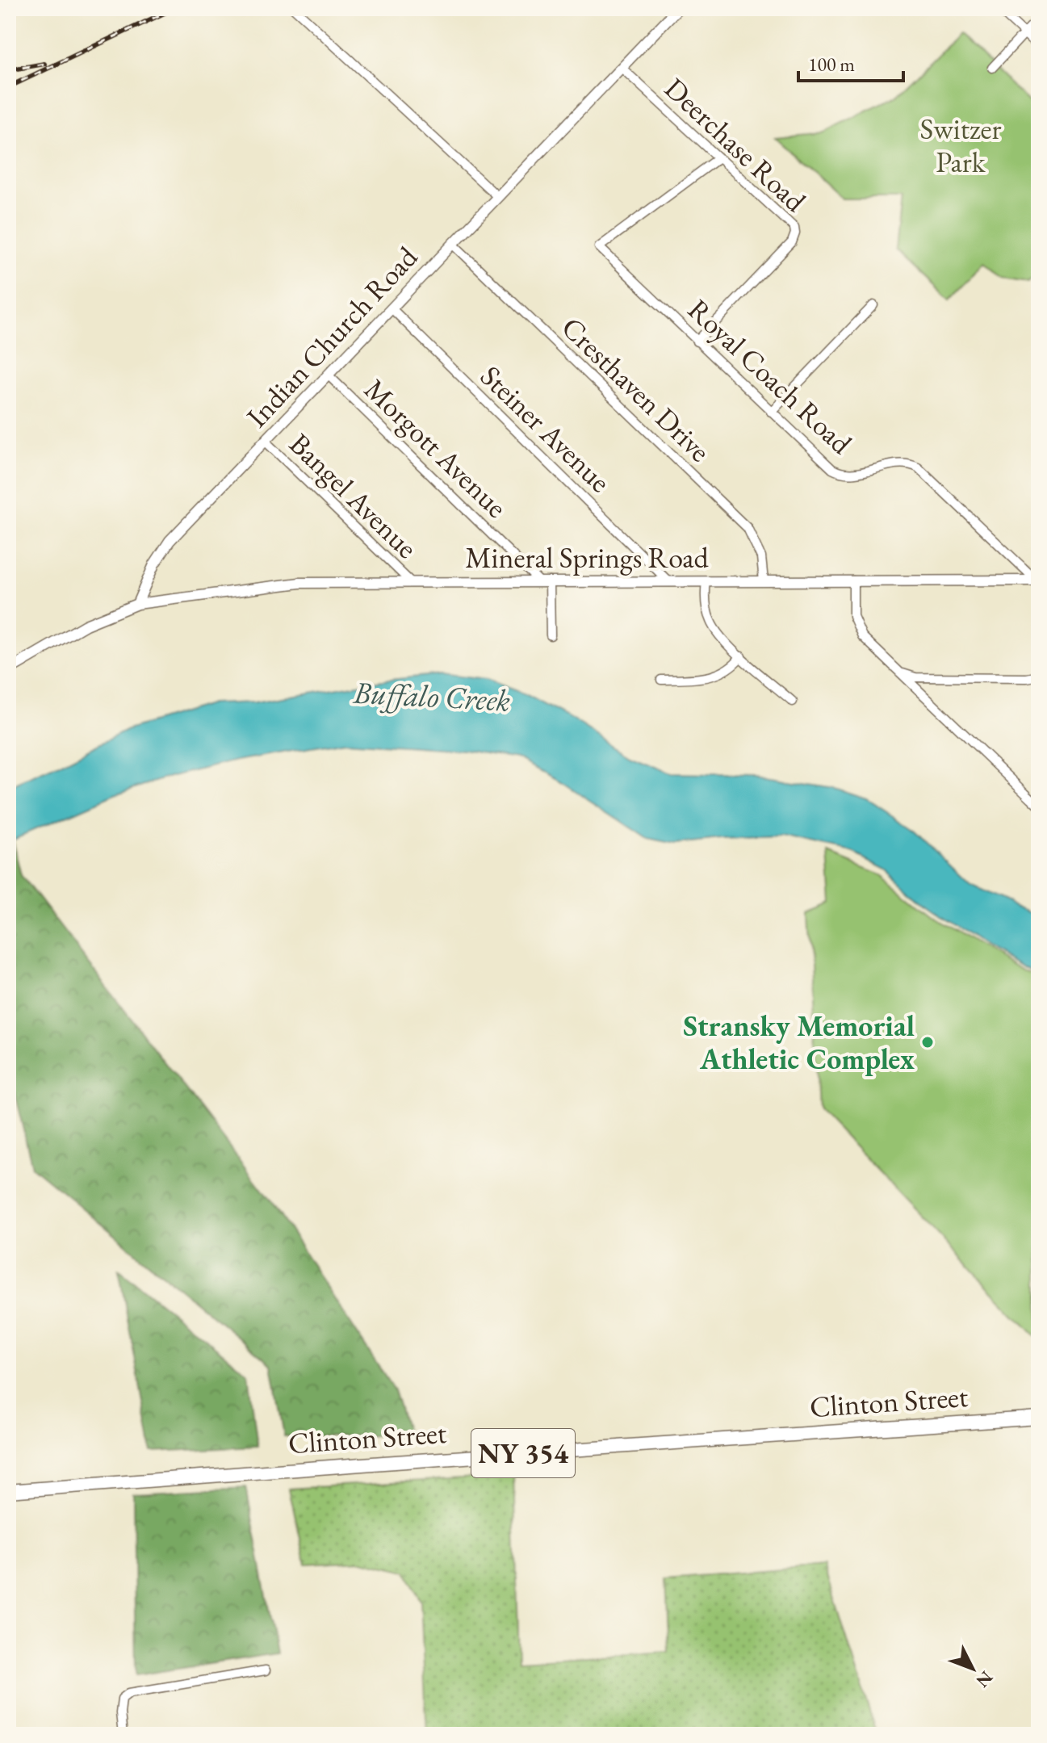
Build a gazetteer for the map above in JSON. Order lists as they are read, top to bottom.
{
  "streets": {
    "main road": ["Clinton Street", "NY 354"],
    "street": [
      "Deerchase Road",
      "Indian Church Road",
      "Royal Coach Road",
      "Cresthaven Drive",
      "Steiner Avenue",
      "Morgott Avenue",
      "Bangel Avenue",
      "Mineral Springs Road"
    ]
  },
  "crossings": [
    ["Deerchase Road", "Indian Church Road"],
    ["Deerchase Road", "Royal Coach Road"],
    ["Indian Church Road", "Cresthaven Drive"],
    ["Indian Church Road", "Steiner Avenue"],
    ["Indian Church Road", "Morgott Avenue"],
    ["Indian Church Road", "Bangel Avenue"],
    ["Indian Church Road", "Mineral Springs Road"],
    ["Royal Coach Road", "Mineral Springs Road"],
    ["Cresthaven Drive", "Mineral Springs Road"],
    ["Steiner Avenue", "Mineral Springs Road"],
    ["Morgott Avenue", "Mineral Springs Road"],
    ["Bangel Avenue", "Mineral Springs Road"]
  ],
  "water": ["Buffalo Creek"],
  "parks": ["Switzer Park"],
  "places": ["Stransky Memorial Athletic Complex"],
  "scale_bar": "100 m",
  "north": "bottom right"
}
